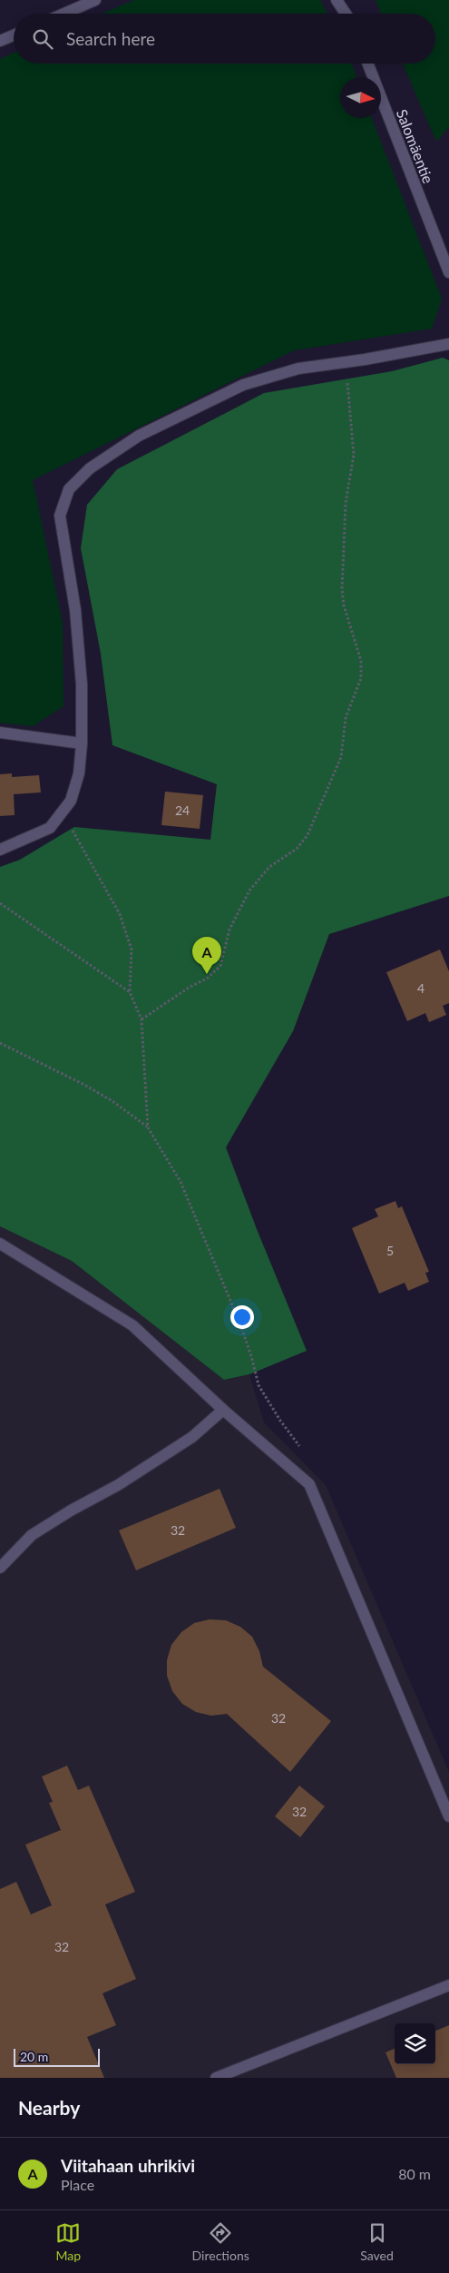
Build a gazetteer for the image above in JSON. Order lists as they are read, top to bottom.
{
  "streets": {
    "street": ["Salomäentie"]
  },
  "house_numbers": [
    "24",
    "4",
    "5",
    "32",
    "32",
    "32",
    "32"
  ],
  "scale_bar": "20 m",
  "north": "right",
  "page": {
    "search": "Search here",
    "pins": "A",
    "scale": "20 m",
    "heading": "Nearby",
    "list": [
      {
        "mark": "A",
        "name": "Viitahaan uhrikivi",
        "note": "Place",
        "value": "80 m"
      }
    ],
    "nav": ["Map", "Directions", "Saved"]
  }
}
